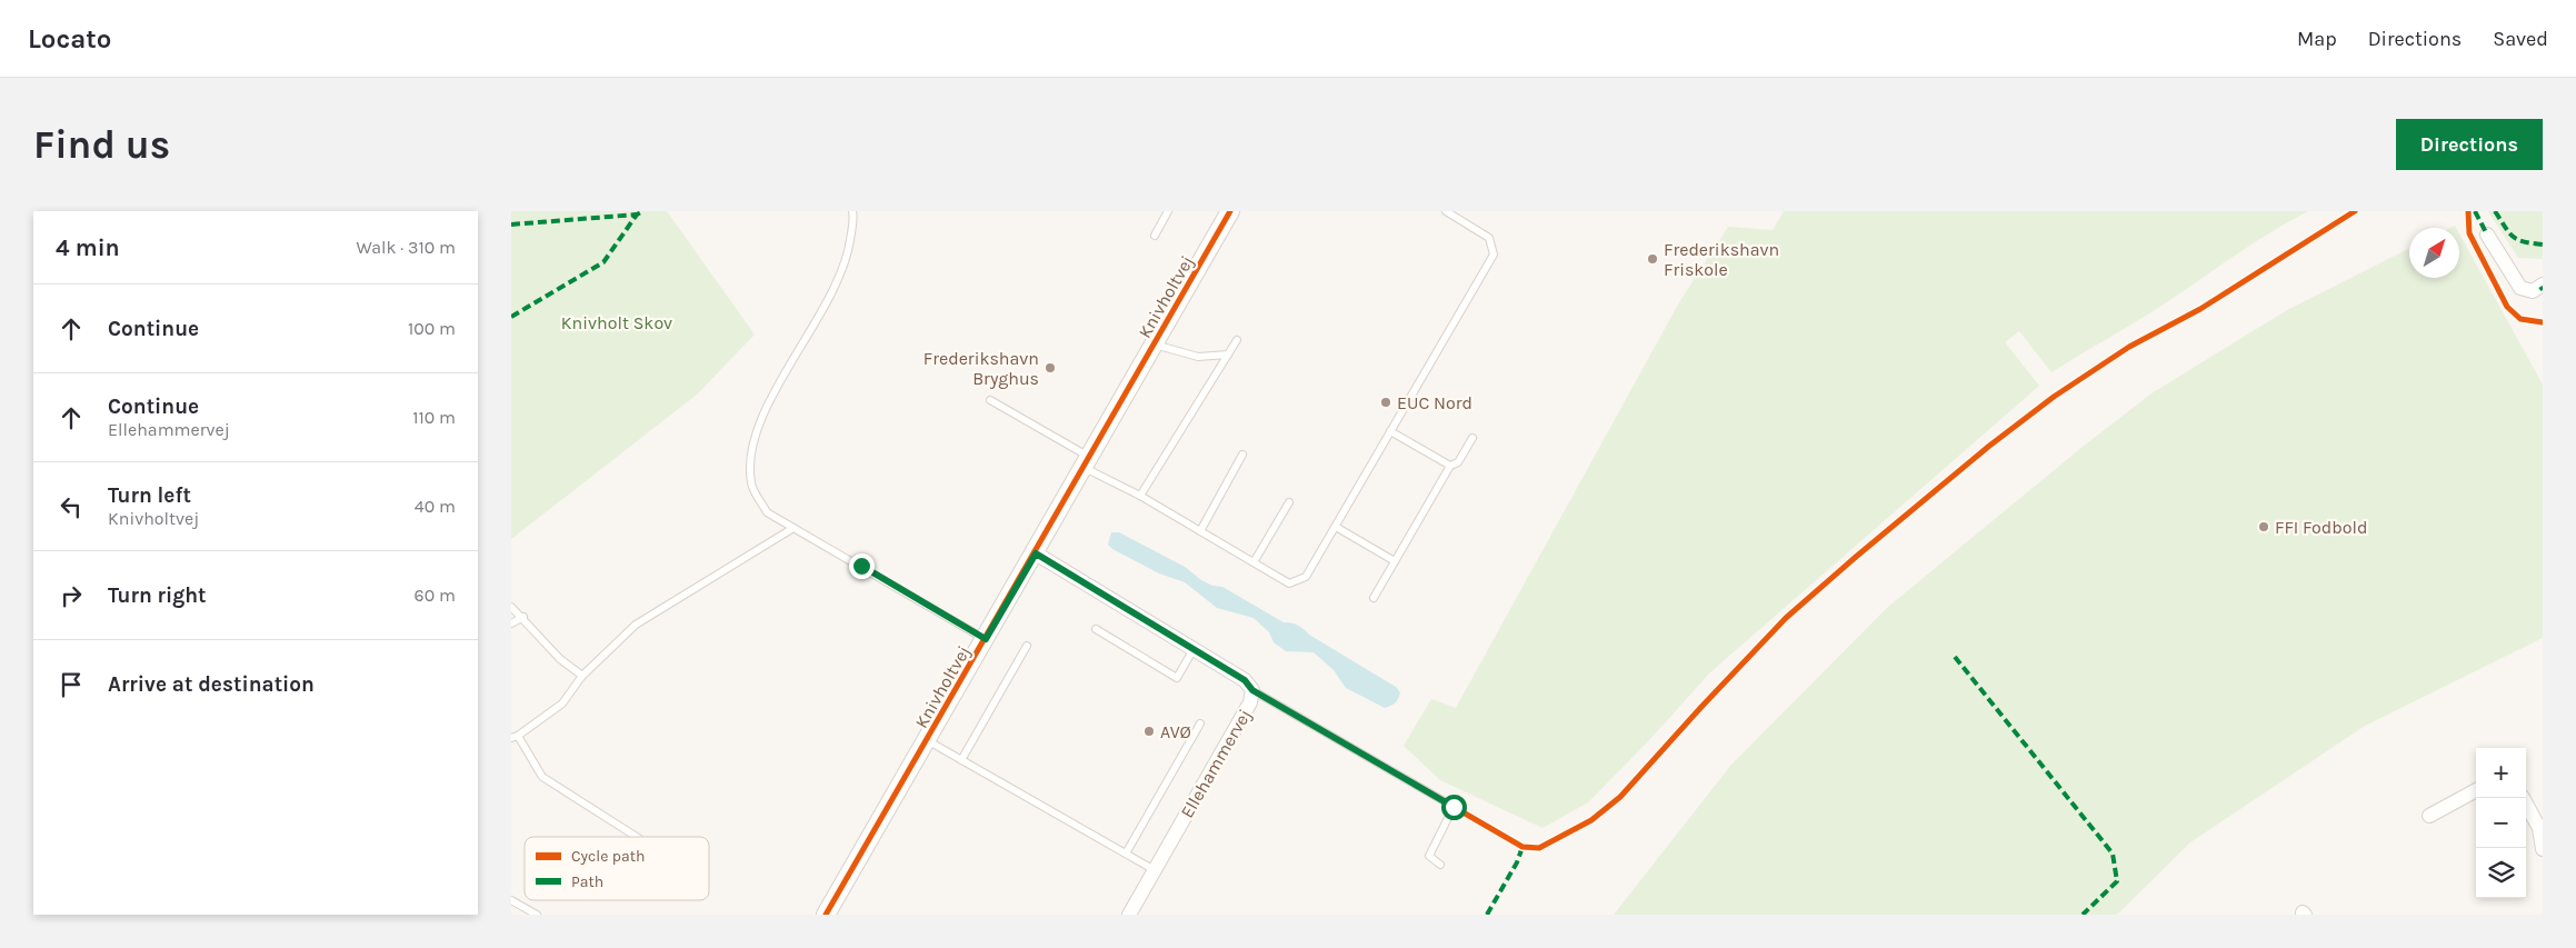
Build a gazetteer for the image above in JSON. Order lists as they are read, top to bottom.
{
  "streets": {
    "street": ["Knivholtvej", "Ellehammervej"]
  },
  "crossings": [
    ["Knivholtvej", "Ellehammervej"]
  ],
  "parks": ["Knivholt Skov"],
  "places": [
    "Frederikshavn Friskole",
    "Frederikshavn Bryghus",
    "EUC Nord",
    "FFI Fodbold",
    "AVØ"
  ],
  "legend": ["Cycle path", "Path"],
  "north": "top right",
  "page": {
    "header": "Locato",
    "nav": ["Map", "Directions", "Saved"],
    "buttons": "Directions",
    "title": "Find us",
    "heading": ["4 min", "Walk · 310 m"],
    "list": [
      ["Continue", "100 m"],
      ["Continue", "Ellehammervej", "110 m"],
      ["Turn left", "Knivholtvej", "40 m"],
      ["Turn right", "60 m"],
      "Arrive at destination"
    ],
    "map_buttons": ["+", "−"]
  }
}
